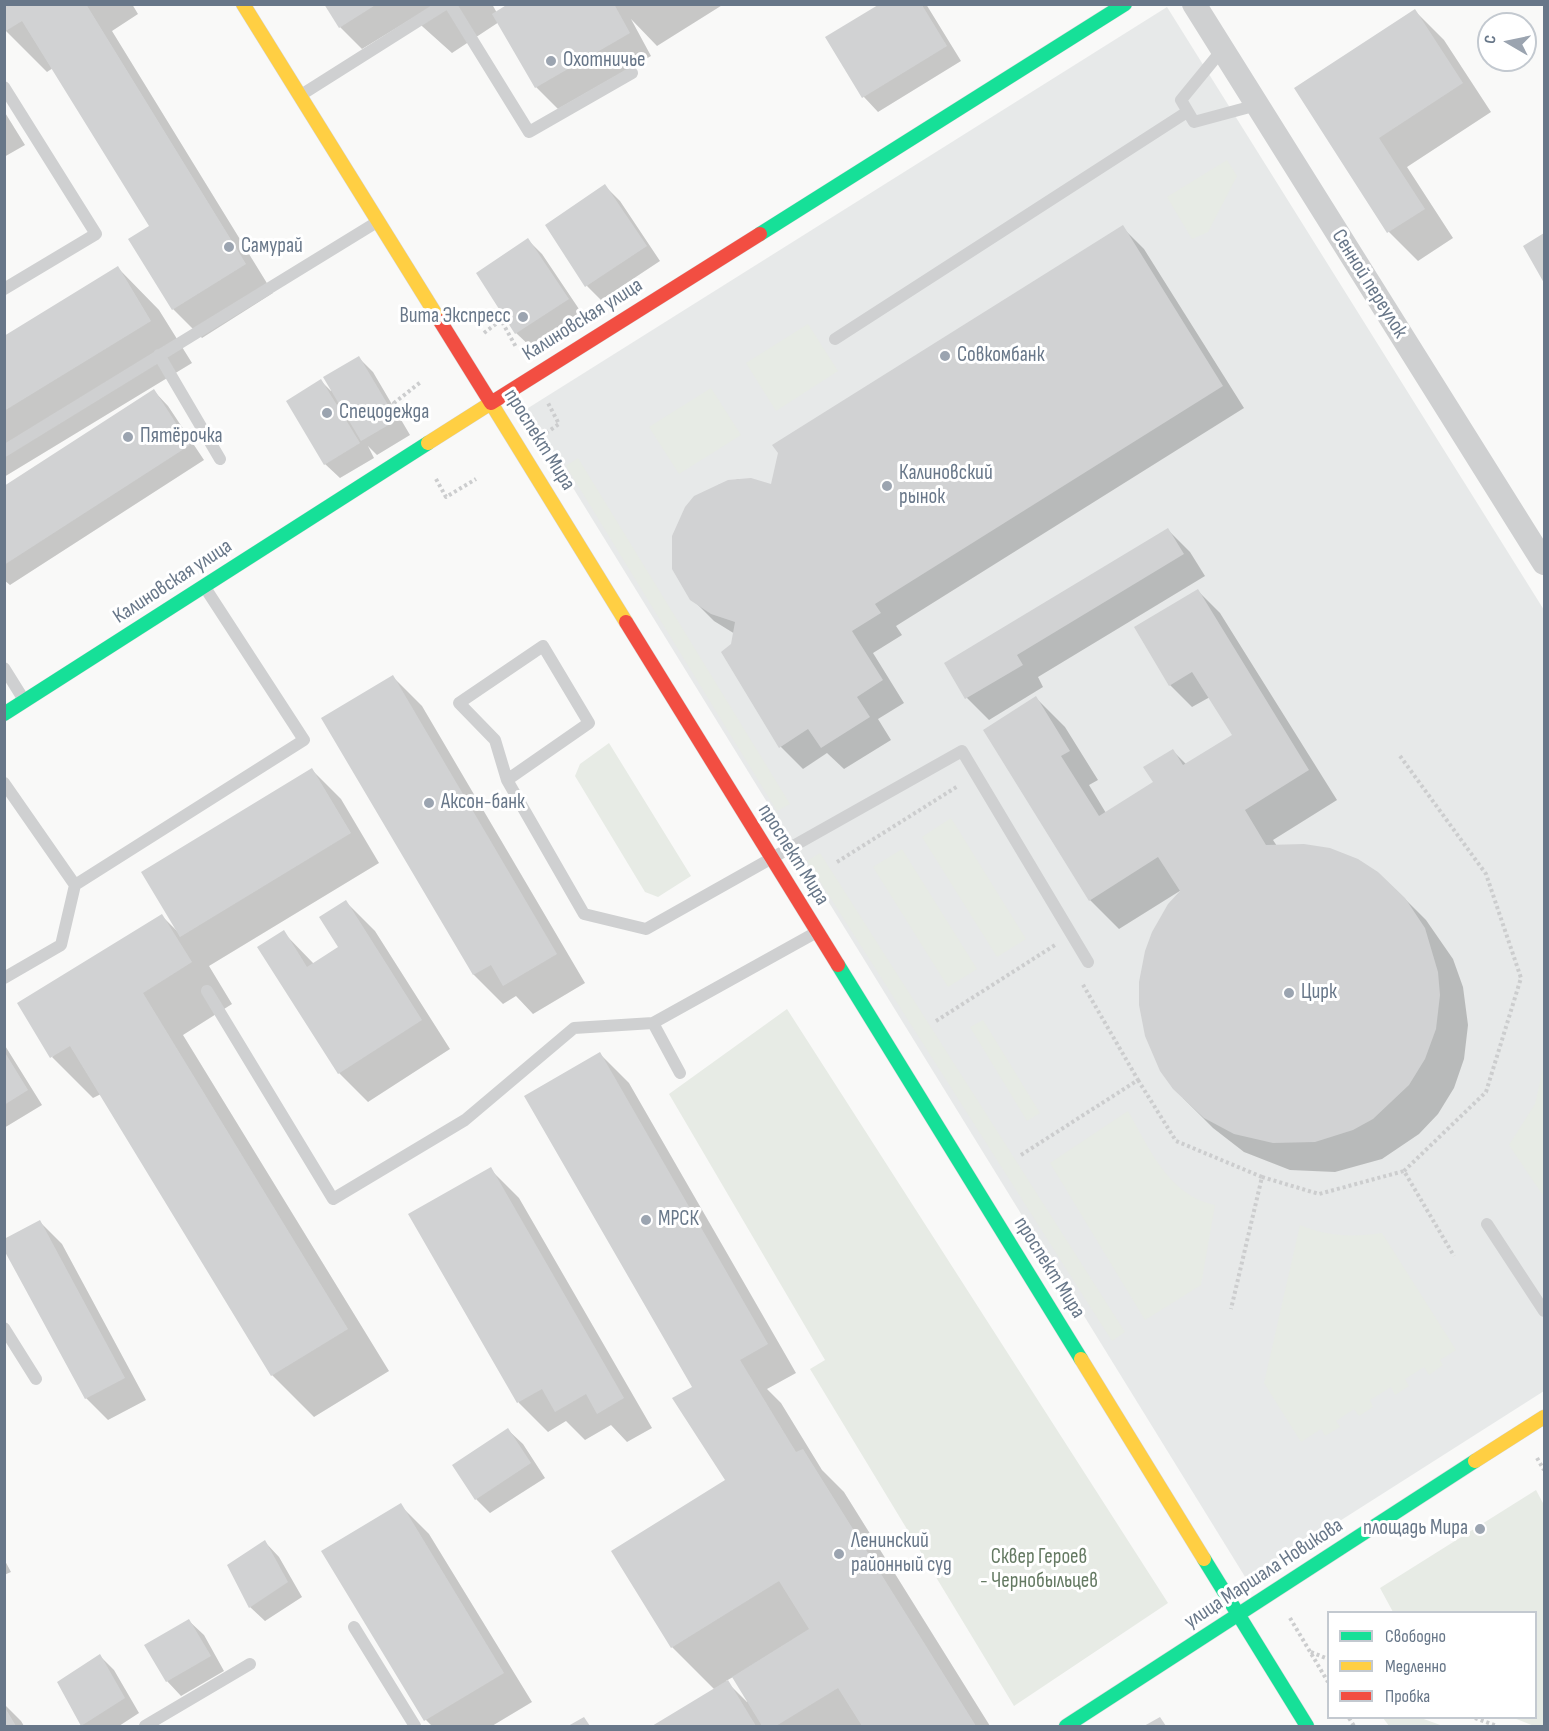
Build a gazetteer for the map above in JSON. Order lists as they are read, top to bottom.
{
  "streets": {
    "main road": ["Калиновская улица", "проспект Мира", "улица Маршала Новикова"],
    "street": ["Сенной переулок"]
  },
  "crossings": [
    ["Калиновская улица", "проспект Мира"],
    ["проспект Мира", "улица Маршала Новикова"]
  ],
  "parks": ["Сквер Героев - Чернобыльцев"],
  "places": [
    "Охотничье",
    "Самурай",
    "Вита Экспресс",
    "Совкомбанк",
    "Спецодежда",
    "Пятёрочка",
    "Калиновский рынок",
    "Аксон-банк",
    "Цирк",
    "МРСК",
    "площадь Мира",
    "Ленинский районный суд"
  ],
  "legend": ["Свободно", "Медленно", "Пробка"],
  "north": "left"
}
